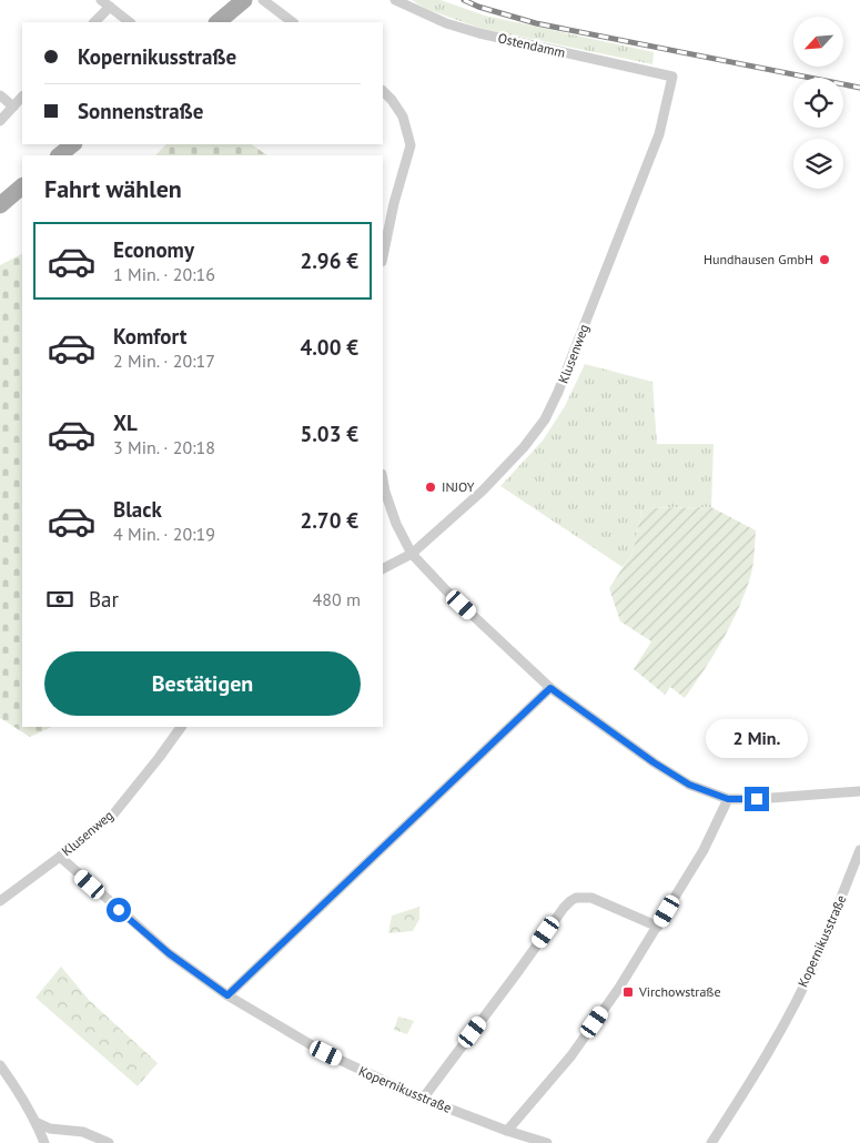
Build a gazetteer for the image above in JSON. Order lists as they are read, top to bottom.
{
  "streets": {
    "street": ["Ostendamm", "Klusenweg", "Kopernikusstraße"]
  },
  "crossings": [
    ["Ostendamm", "Klusenweg"],
    ["Klusenweg", "Kopernikusstraße"]
  ],
  "places": {
    "other": ["Hundhausen GmbH", "INJOY"],
    "transit": ["Virchowstraße"]
  },
  "north": "bottom left",
  "page": {
    "banner": ["Kopernikusstraße", "Sonnenstraße"],
    "heading": "Fahrt wählen",
    "list": [
      {
        "name": "Economy",
        "note": "1 Min. · 20:16",
        "value": "2.96 €"
      },
      {
        "name": "Komfort",
        "note": "2 Min. · 20:17",
        "value": "4.00 €"
      },
      {
        "name": "XL",
        "note": "3 Min. · 20:18",
        "value": "5.03 €"
      },
      {
        "name": "Black",
        "note": "4 Min. · 20:19",
        "value": "2.70 €"
      }
    ],
    "pay": ["Bar", "480 m"],
    "buttons": "Bestätigen",
    "bubble": "2 Min."
  }
}
